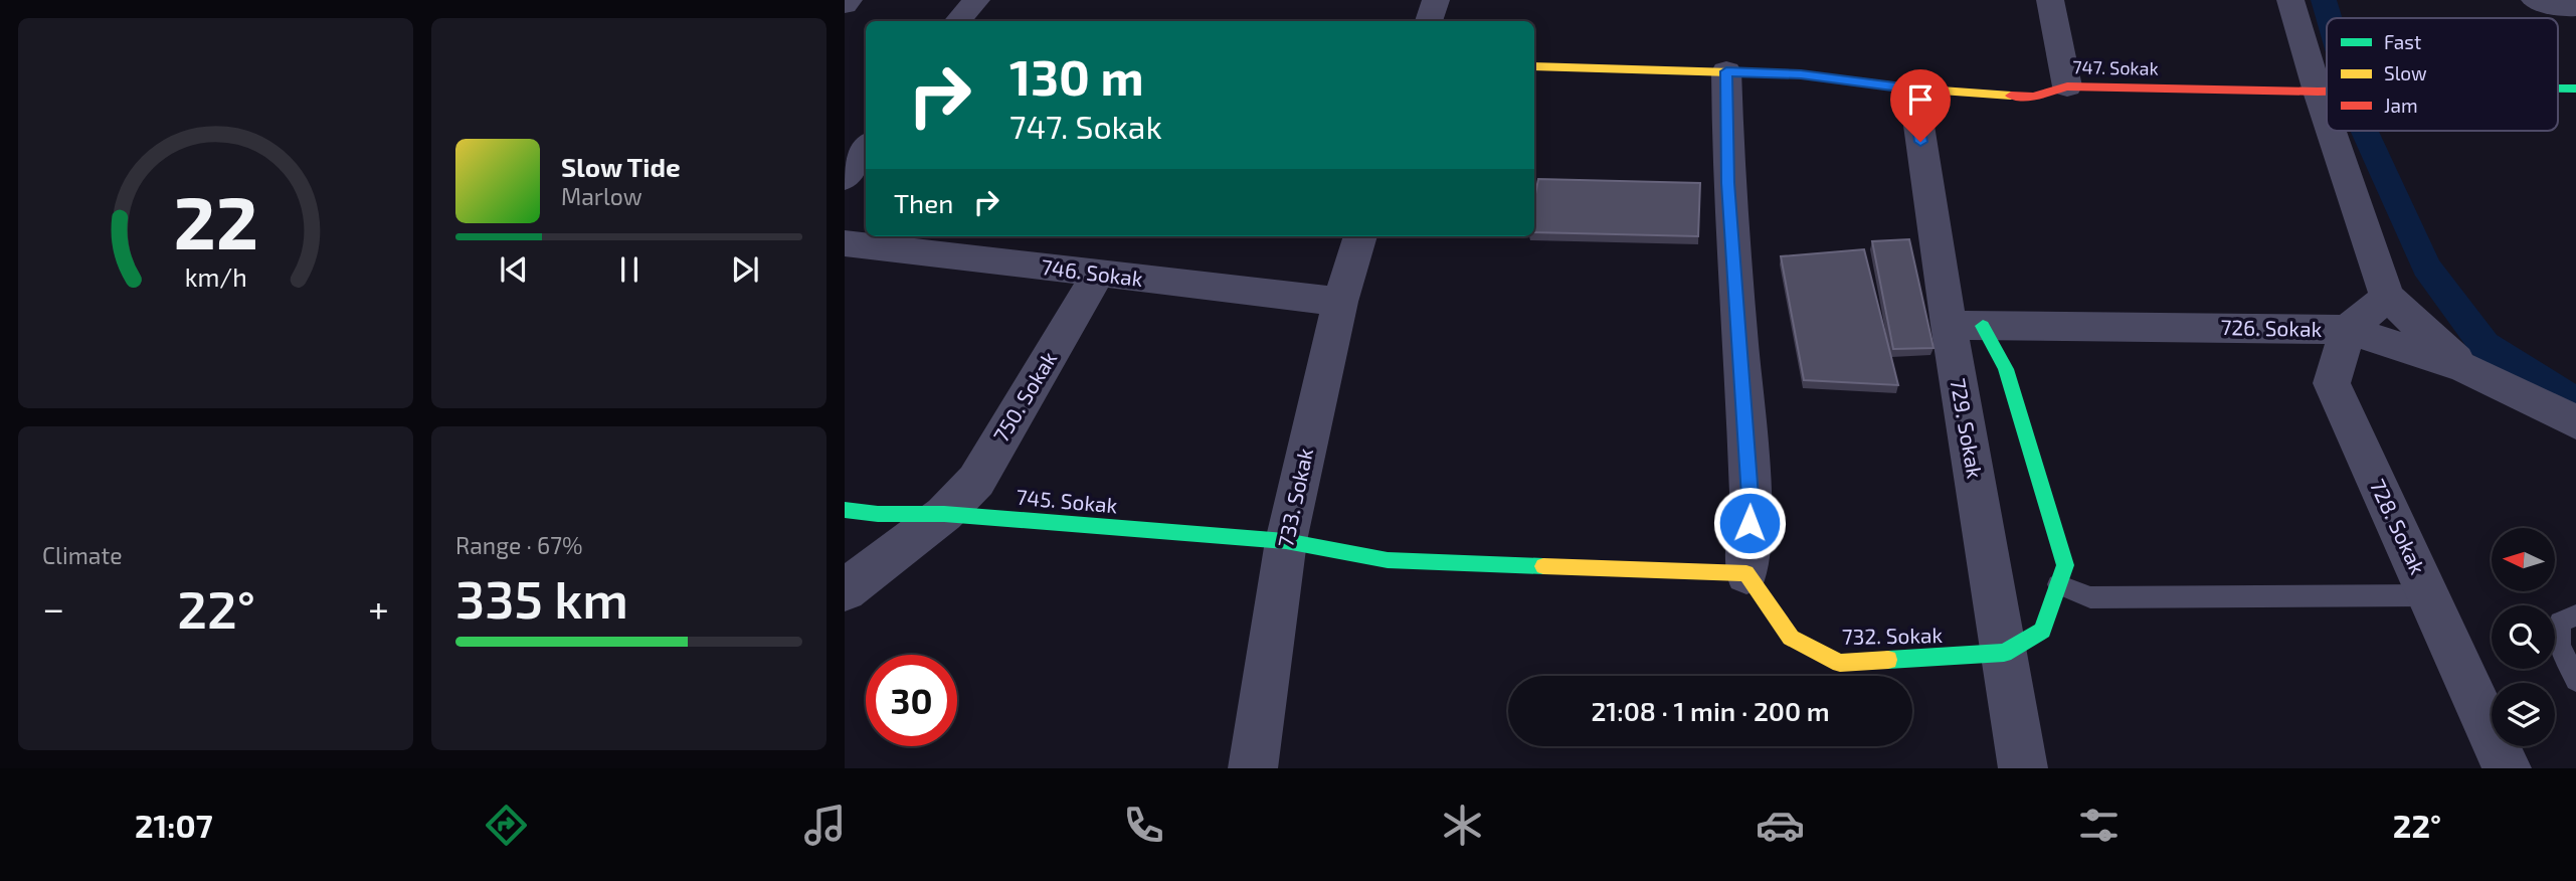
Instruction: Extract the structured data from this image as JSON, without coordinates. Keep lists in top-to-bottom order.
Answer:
{
  "streets": {
    "street": [
      "747. Sokak",
      "746. Sokak",
      "726. Sokak",
      "750. Sokak",
      "729. Sokak",
      "733. Sokak",
      "745. Sokak",
      "728. Sokak",
      "732. Sokak"
    ]
  },
  "crossings": [
    ["747. Sokak", "729. Sokak"],
    ["746. Sokak", "750. Sokak"],
    ["746. Sokak", "733. Sokak"],
    ["726. Sokak", "729. Sokak"],
    ["726. Sokak", "728. Sokak"],
    ["726. Sokak", "732. Sokak"],
    ["750. Sokak", "745. Sokak"],
    ["729. Sokak", "732. Sokak"],
    ["733. Sokak", "745. Sokak"]
  ],
  "legend": ["Fast", "Slow", "Jam"],
  "north": "left",
  "page": {
    "turn": ["130 m", "747. Sokak"],
    "song": ["Slow Tide", "Marlow"],
    "then": "Then",
    "tile": [
      "Climate",
      ["Range · 67%", "335 km"]
    ],
    "heat": ["−", "22°", "+"],
    "limit": "30",
    "trip": "21:08 · 1 min · 200 m",
    "tabs": ["21:07", "22°"],
    "gauge": ["22", "km/h"]
  }
}
